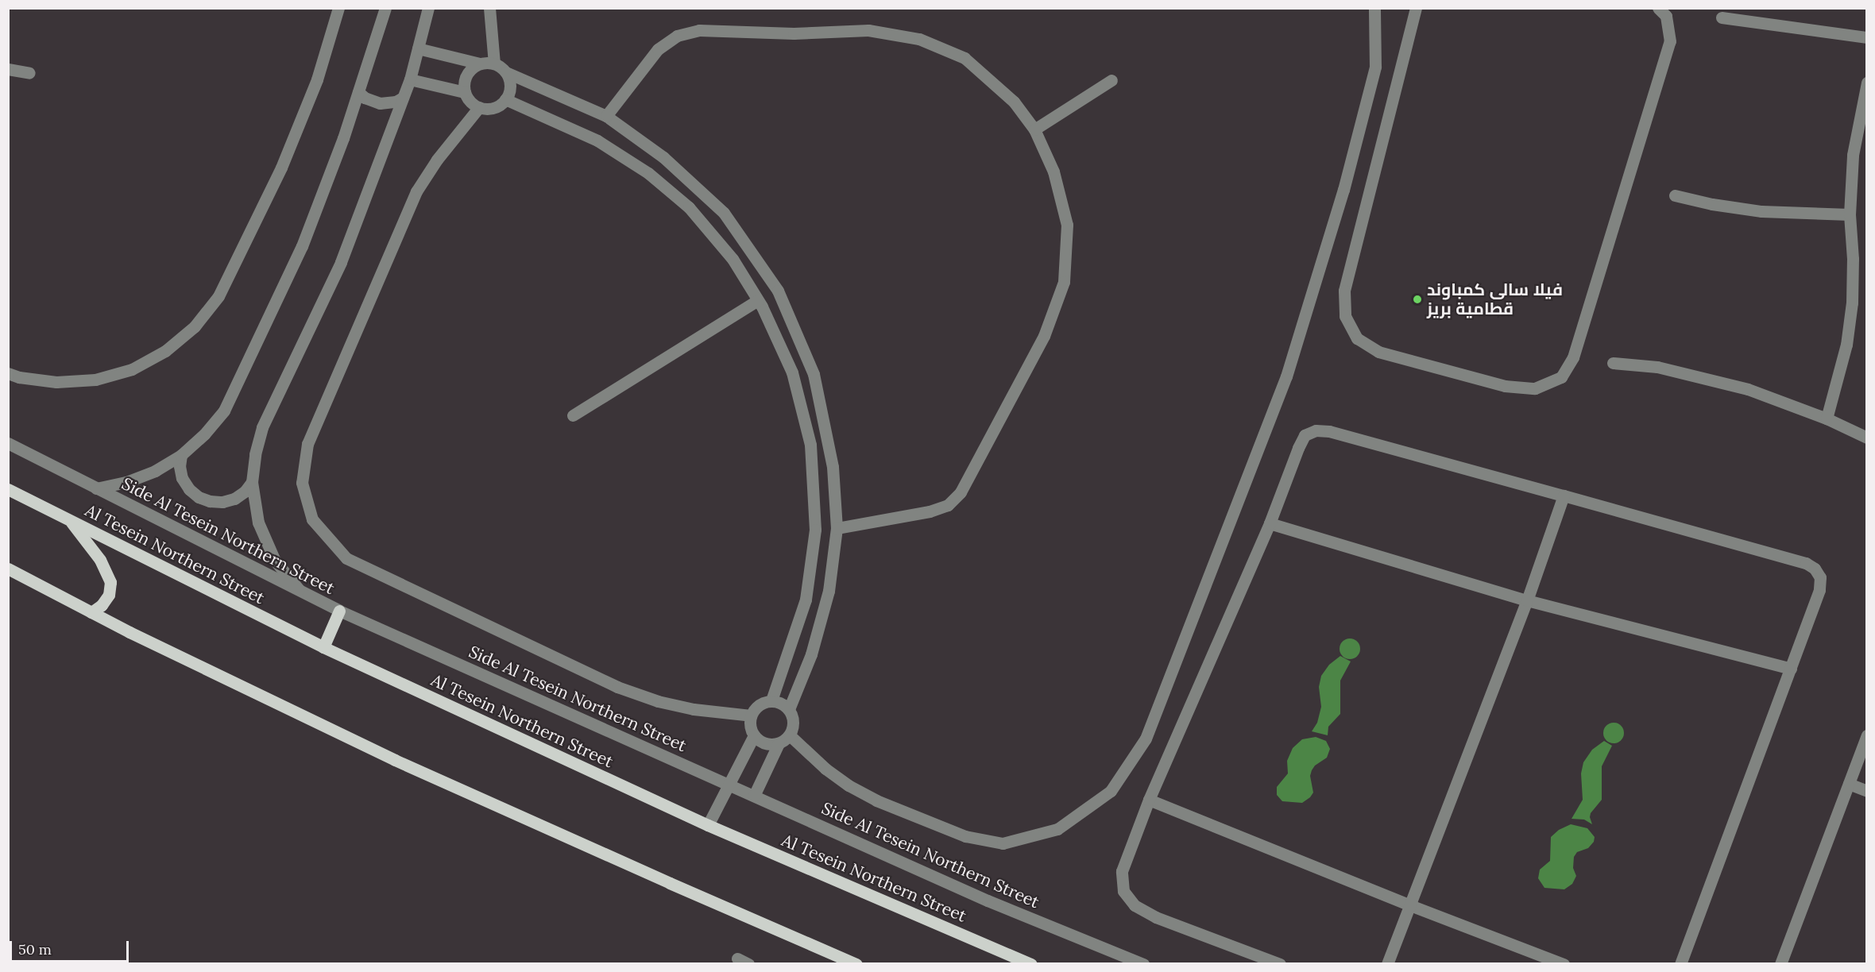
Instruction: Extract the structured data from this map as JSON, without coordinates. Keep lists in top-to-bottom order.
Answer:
{
  "streets": {
    "main road": ["Al Tesein Northern Street"],
    "street": ["Side Al Tesein Northern Street"]
  },
  "places": ["فيلا سالى كمباوند قطامية بريز"],
  "scale_bar": "50 m"
}
